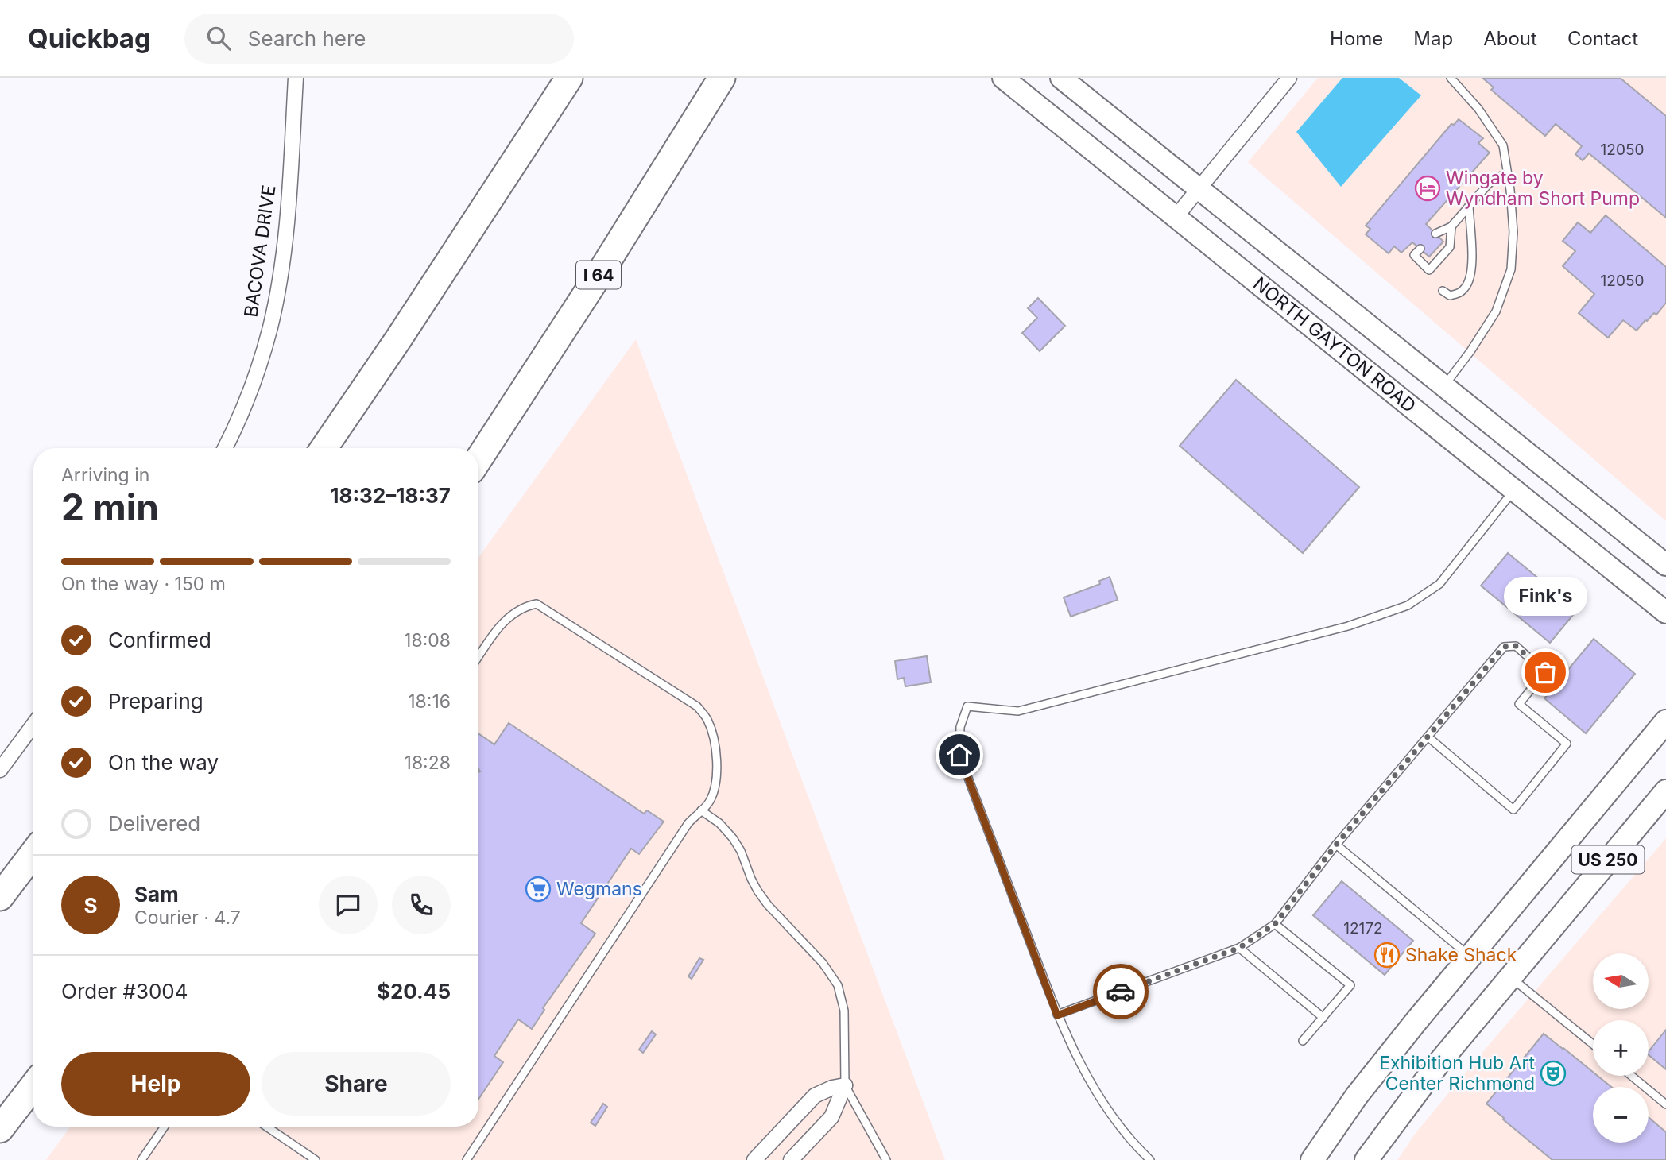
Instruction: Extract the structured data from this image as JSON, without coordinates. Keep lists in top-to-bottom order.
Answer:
{
  "streets": {
    "highway": ["I 64"],
    "main road": ["NORTH GAYTON ROAD", "US 250"],
    "street": ["BACOVA DRIVE"]
  },
  "places": {
    "hotel": ["Wingate by Wyndham Short Pump"],
    "other": ["Fink's"],
    "supermarket": ["Wegmans"],
    "restaurant": ["Shake Shack"],
    "theatre": ["Exhibition Hub Art Center Richmond"]
  },
  "house_numbers": ["12050", "12050", "12172"],
  "north": "left",
  "page": {
    "header": "Quickbag",
    "search": "Search here",
    "nav": [
      "Home",
      "Map",
      "About",
      "Contact"
    ],
    "heading": ["2 min", "Arriving in", "18:32–18:37"],
    "panel": [
      "Sam",
      "Courier · 4.7",
      "Order #3004",
      "$20.45"
    ],
    "bar": "On the way · 150 m",
    "bubble": "Fink's",
    "list": [
      ["Confirmed", "18:08"],
      ["Preparing", "18:16"],
      ["On the way", "18:28"],
      "Delivered"
    ],
    "round": "S",
    "map_buttons": ["+", "−"],
    "buttons": ["Help", "Share"]
  }
}
